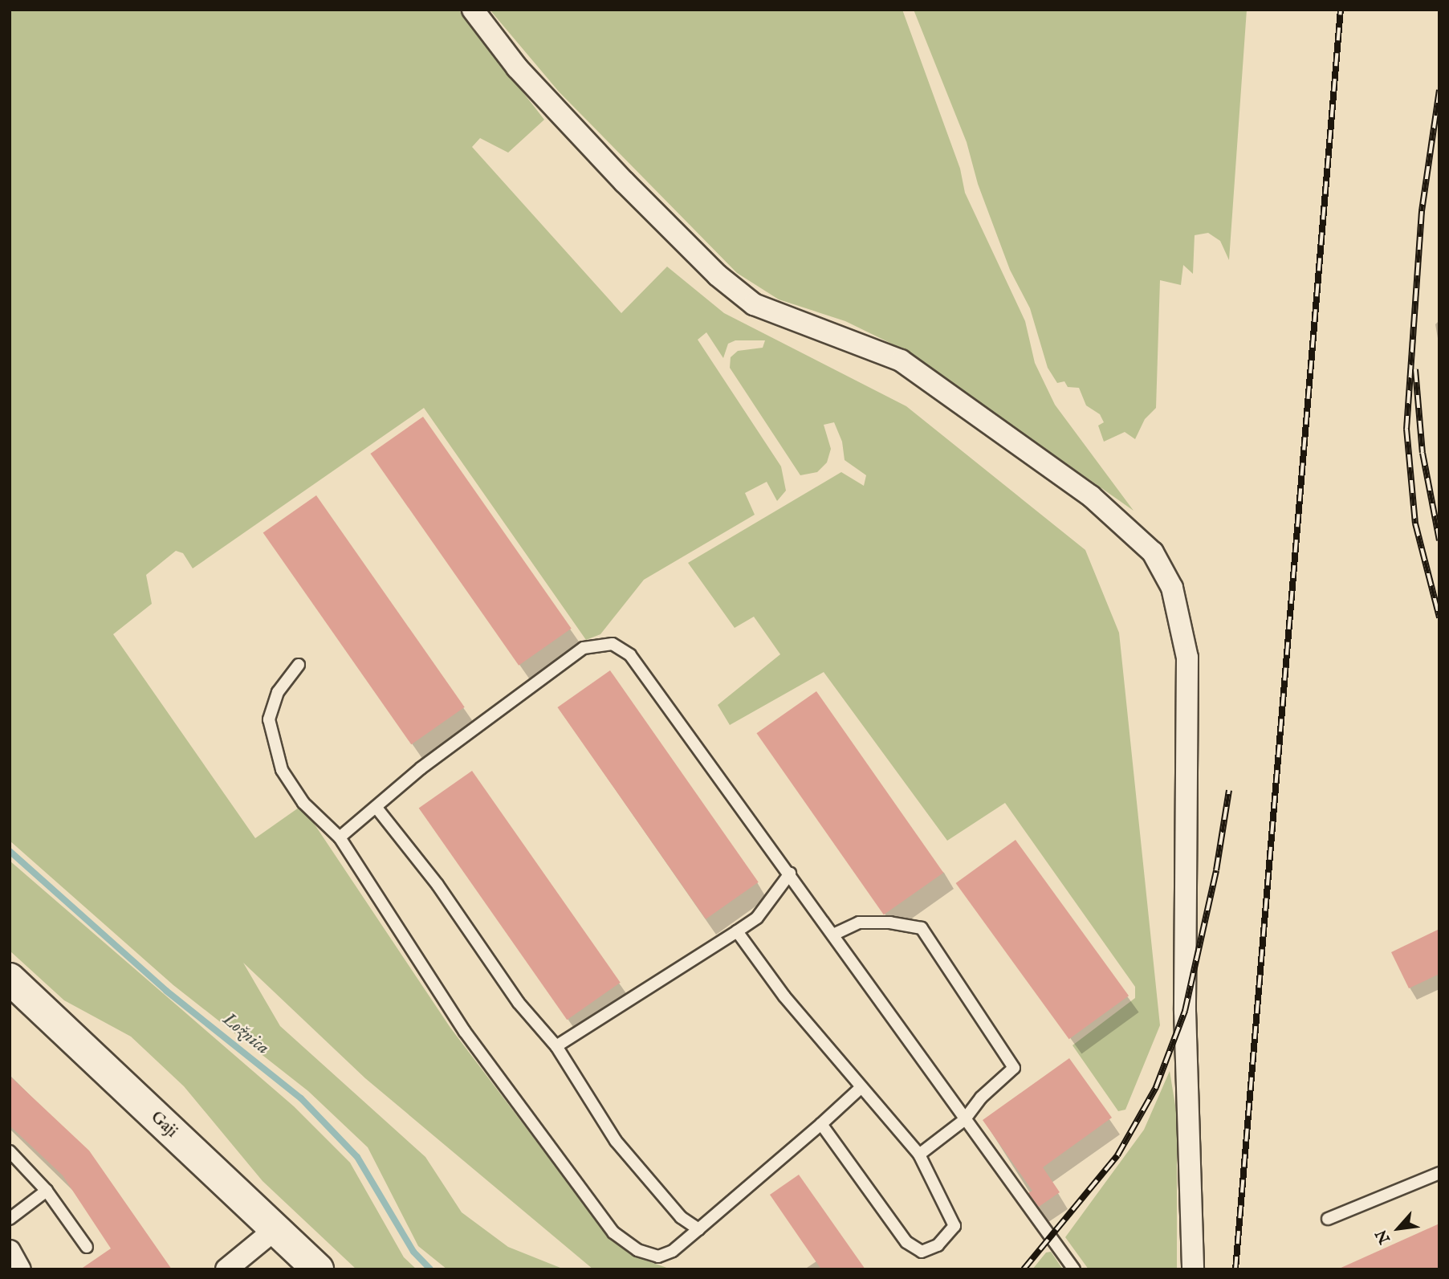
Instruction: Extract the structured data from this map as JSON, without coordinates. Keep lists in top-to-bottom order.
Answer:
{
  "streets": {
    "street": ["Gaji"]
  },
  "water": ["Ložnica"],
  "north": "bottom left"
}
